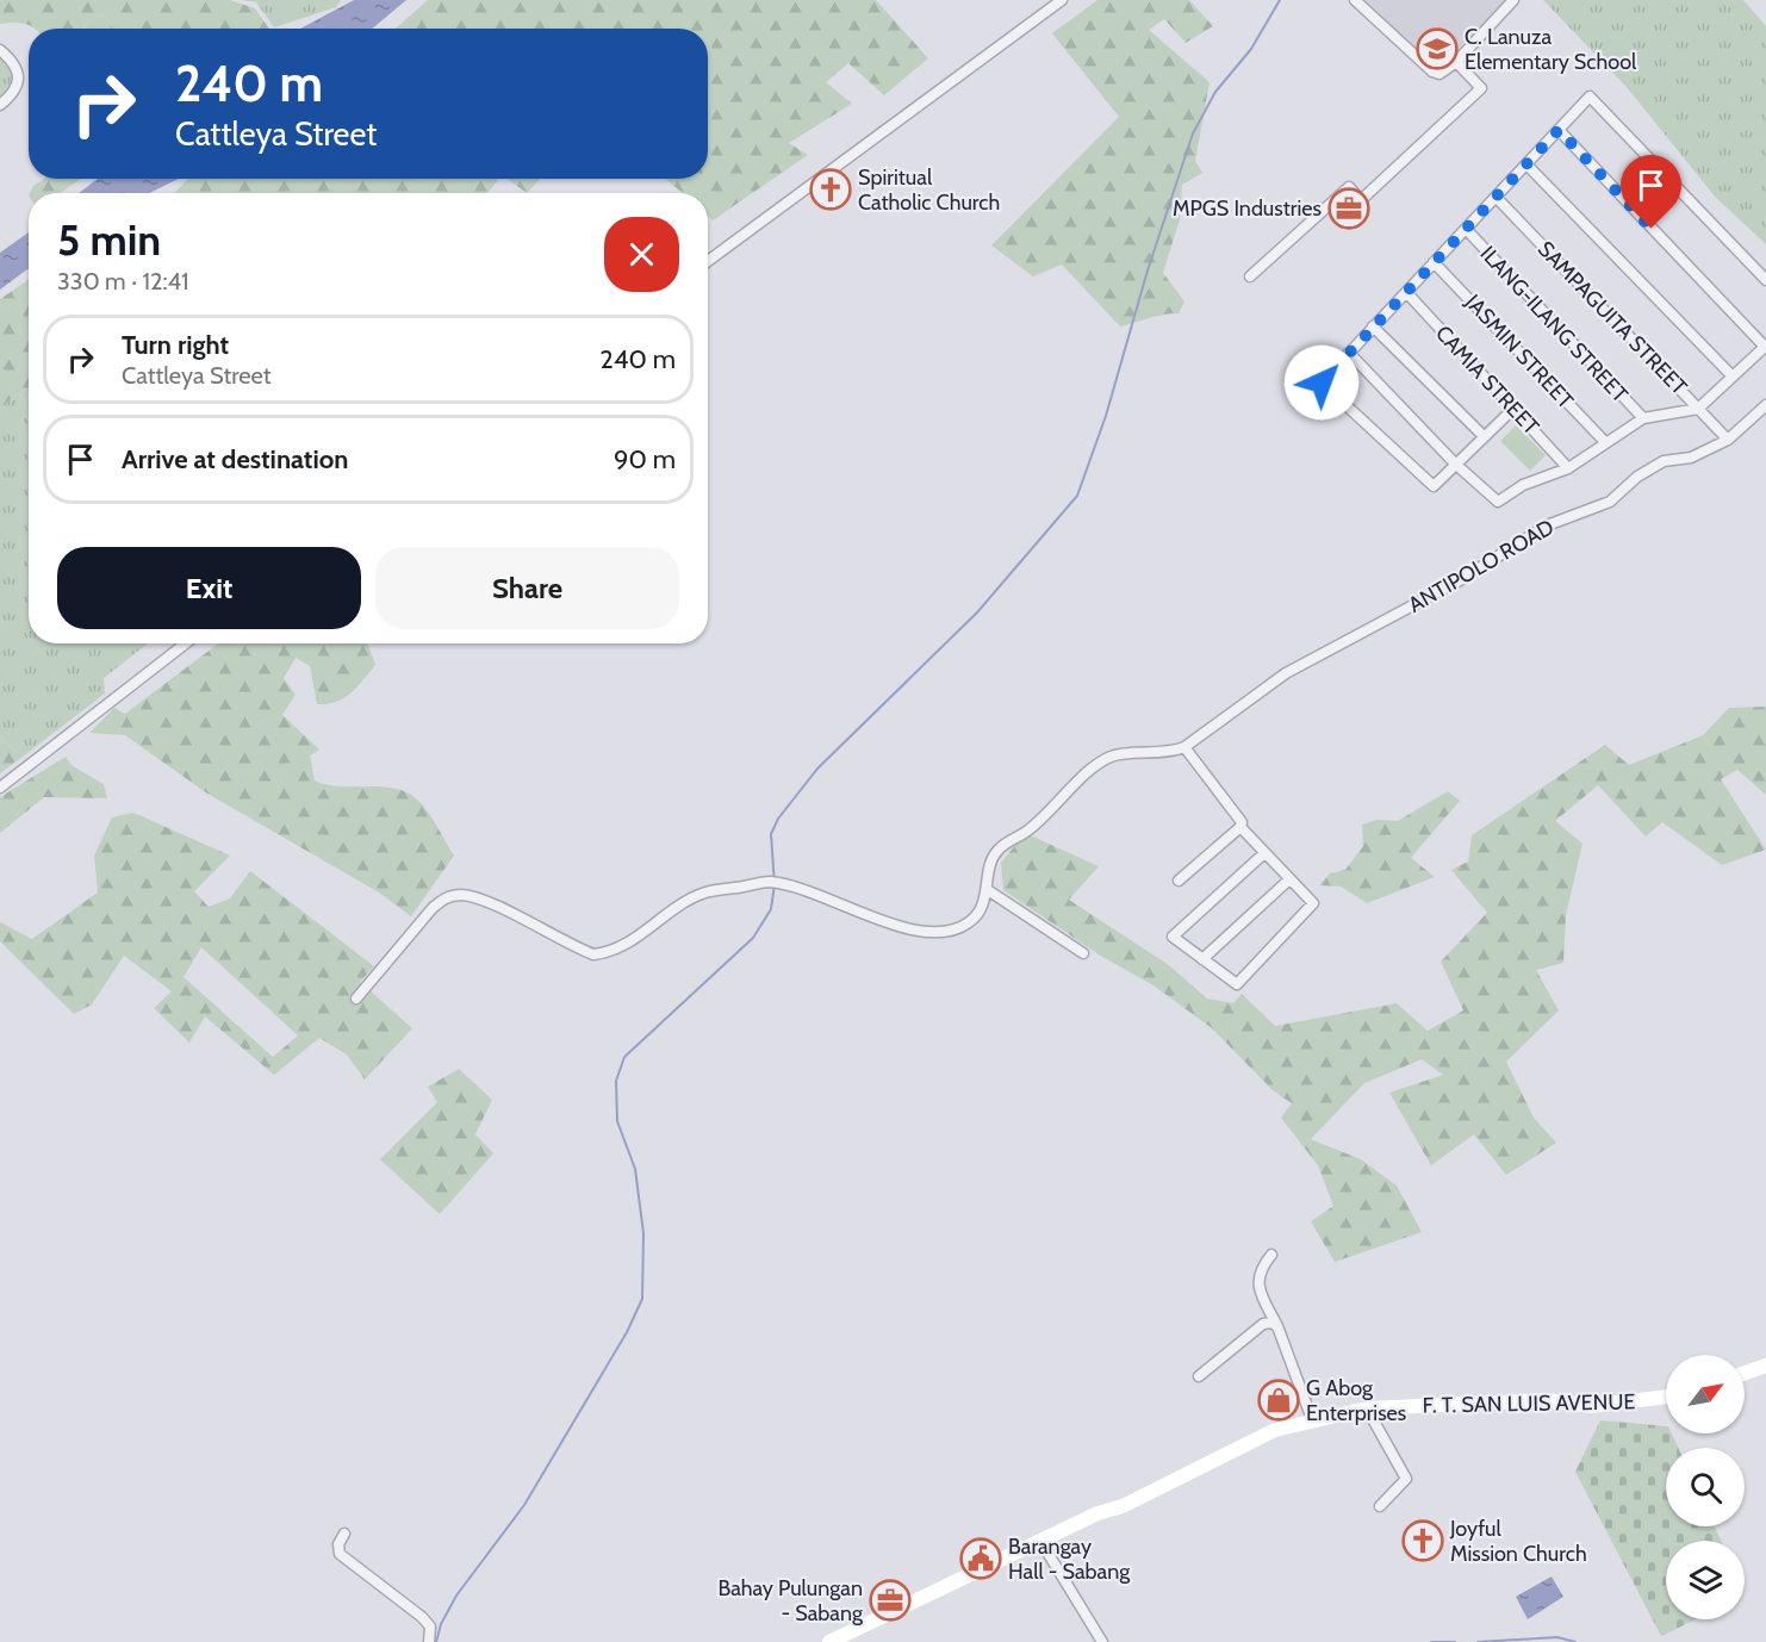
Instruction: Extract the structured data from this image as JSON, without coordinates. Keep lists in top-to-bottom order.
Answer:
{
  "streets": {
    "main road": ["F. T. SAN LUIS AVENUE"],
    "street": [
      "SAMPAGUITA STREET",
      "ILANG-ILANG STREET",
      "JASMIN STREET",
      "CAMIA STREET",
      "ANTIPOLO ROAD"
    ]
  },
  "crossings": [
    ["SAMPAGUITA STREET", "ANTIPOLO ROAD"]
  ],
  "places": {
    "school or university": ["C. Lanuza Elementary School"],
    "church": ["Spiritual Catholic Church", "Joyful Mission Church"],
    "office": ["MPGS Industries", "Bahay Pulungan - Sabang"],
    "shop": ["G Abog Enterprises"],
    "public building": ["Barangay Hall - Sabang"]
  },
  "north": "top right",
  "page": {
    "turn": ["240 m", "Cattleya Street"],
    "heading": ["5 min", "330 m · 12:41"],
    "list": [
      {
        "name": "Turn right",
        "note": "Cattleya Street",
        "value": "240 m"
      },
      {
        "name": "Arrive at destination",
        "value": "90 m"
      }
    ],
    "buttons": ["Exit", "Share"]
  }
}
